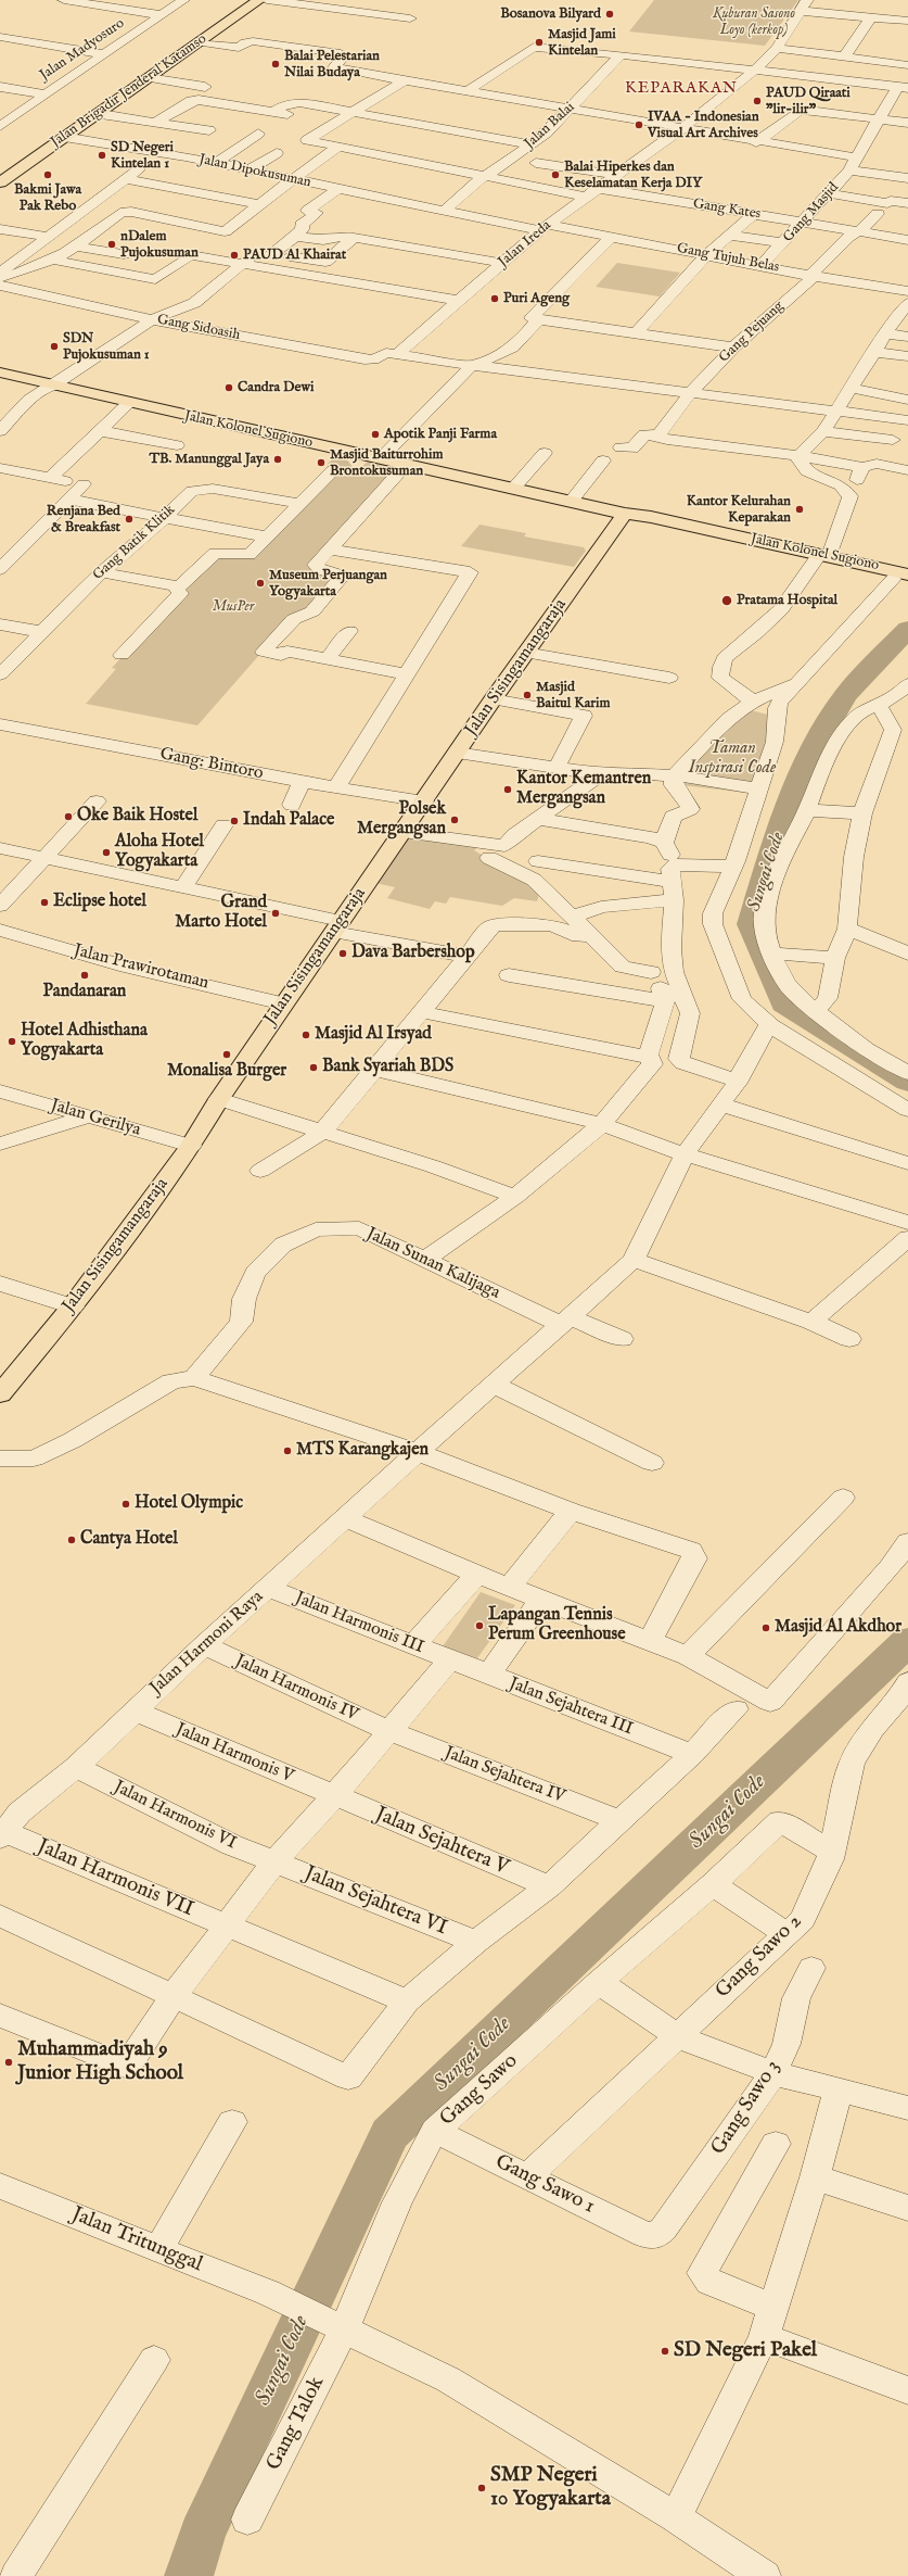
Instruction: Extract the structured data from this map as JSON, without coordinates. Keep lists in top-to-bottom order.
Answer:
{
  "streets": {
    "main road": ["Jalan Brigadir Jenderal Katamso", "Jalan Kolonel Sugiono", "Jalan Sisingamangaraja"],
    "street": [
      "Jalan Madyosuro",
      "Jalan Balai",
      "Jalan Dipokusuman",
      "Gang Kates",
      "Gang Masjid",
      "Jalan Ireda",
      "Gang Tujuh Belas",
      "Gang Sidoasih",
      "Gang Pejuang",
      "Gang Batik Klitik",
      "Gang: Bintoro",
      "Jalan Prawirotaman",
      "Jalan Gerilya",
      "Jalan Sunan Kalijaga",
      "Jalan Harmonis III",
      "Jalan Harmoni Raya",
      "Jalan Harmonis IV",
      "Jalan Sejahtera III",
      "Jalan Harmonis V",
      "Jalan Sejahtera IV",
      "Jalan Harmonis VI",
      "Jalan Sejahtera V",
      "Jalan Harmonis VII",
      "Jalan Sejahtera VI",
      "Gang Sawo 2",
      "Gang Sawo",
      "Gang Sawo 3",
      "Gang Sawo 1",
      "Jalan Tritunggal",
      "Gang Talok"
    ]
  },
  "crossings": [
    ["Jalan Brigadir Jenderal Katamso", "Jalan Dipokusuman"],
    ["Jalan Balai", "Jalan Dipokusuman"],
    ["Gang Kates", "Gang Masjid"],
    ["Gang Kates", "Jalan Ireda"],
    ["Gang Kates", "Gang Pejuang"],
    ["Gang Masjid", "Gang Tujuh Belas"],
    ["Jalan Ireda", "Gang Tujuh Belas"],
    ["Jalan Ireda", "Gang Sidoasih"],
    ["Gang Tujuh Belas", "Gang Pejuang"],
    ["Jalan Kolonel Sugiono", "Jalan Sisingamangaraja"],
    ["Jalan Sisingamangaraja", "Gang: Bintoro"],
    ["Jalan Sisingamangaraja", "Jalan Prawirotaman"],
    ["Jalan Sisingamangaraja", "Jalan Gerilya"],
    ["Jalan Sunan Kalijaga", "Jalan Harmoni Raya"],
    ["Jalan Harmonis III", "Jalan Harmoni Raya"],
    ["Jalan Harmonis III", "Jalan Sejahtera III"],
    ["Jalan Harmoni Raya", "Jalan Harmonis IV"],
    ["Jalan Harmoni Raya", "Jalan Harmonis V"],
    ["Jalan Harmoni Raya", "Jalan Harmonis VI"],
    ["Jalan Harmoni Raya", "Jalan Harmonis VII"],
    ["Jalan Harmonis IV", "Jalan Sejahtera IV"],
    ["Jalan Harmonis V", "Jalan Sejahtera V"],
    ["Jalan Harmonis VI", "Jalan Sejahtera VI"],
    ["Gang Sawo 2", "Gang Sawo"],
    ["Gang Sawo 2", "Gang Sawo 1"],
    ["Gang Sawo", "Gang Sawo 1"],
    ["Gang Sawo", "Jalan Tritunggal"],
    ["Gang Sawo", "Gang Talok"],
    ["Gang Sawo 3", "Gang Sawo 1"],
    ["Jalan Tritunggal", "Gang Talok"]
  ],
  "districts": ["KEPARAKAN"],
  "water": ["Sungai Code"],
  "parks": ["Kuburan Sasono Loyo (kerkop)", "MusPer", "Taman Inspirasi Code"],
  "places": [
    "Bosanova Bilyard",
    "Masjid Jami Kintelan",
    "Balai Pelestarian Nilai Budaya",
    "PAUD Qiraati \"lir-ilir\"",
    "IVAA - Indonesian Visual Art Archives",
    "SD Negeri Kintelan 1",
    "Bakmi Jawa Pak Rebo",
    "Balai Hiperkes dan Keselamatan Kerja DIY",
    "nDalem Pujokusuman",
    "PAUD Al Khairat",
    "Puri Ageng",
    "SDN Pujokusuman 1",
    "Candra Dewi",
    "Apotik Panji Farma",
    "TB. Manunggal Jaya",
    "Masjid Baiturrohim Brontokusuman",
    "Kantor Kelurahan Keparakan",
    "Renjana Bed & Breakfast",
    "Museum Perjuangan Yogyakarta",
    "Pratama Hospital",
    "Masjid Baitul Karim",
    "Kantor Kemantren Mergangsan",
    "Oke Baik Hostel",
    "Polsek Mergangsan",
    "Indah Palace",
    "Aloha Hotel Yogyakarta",
    "Eclipse hotel",
    "Grand Marto Hotel",
    "Dava Barbershop",
    "Pandanaran",
    "Masjid Al Irsyad",
    "Hotel Adhisthana Yogyakarta",
    "Monalisa Burger",
    "Bank Syariah BDS",
    "MTS Karangkajen",
    "Hotel Olympic",
    "Cantya Hotel",
    "Lapangan Tennis Perum Greenhouse",
    "Masjid Al Akdhor",
    "Muhammadiyah 9 Junior High School",
    "SD Negeri Pakel",
    "SMP Negeri 10 Yogyakarta"
  ]
}
